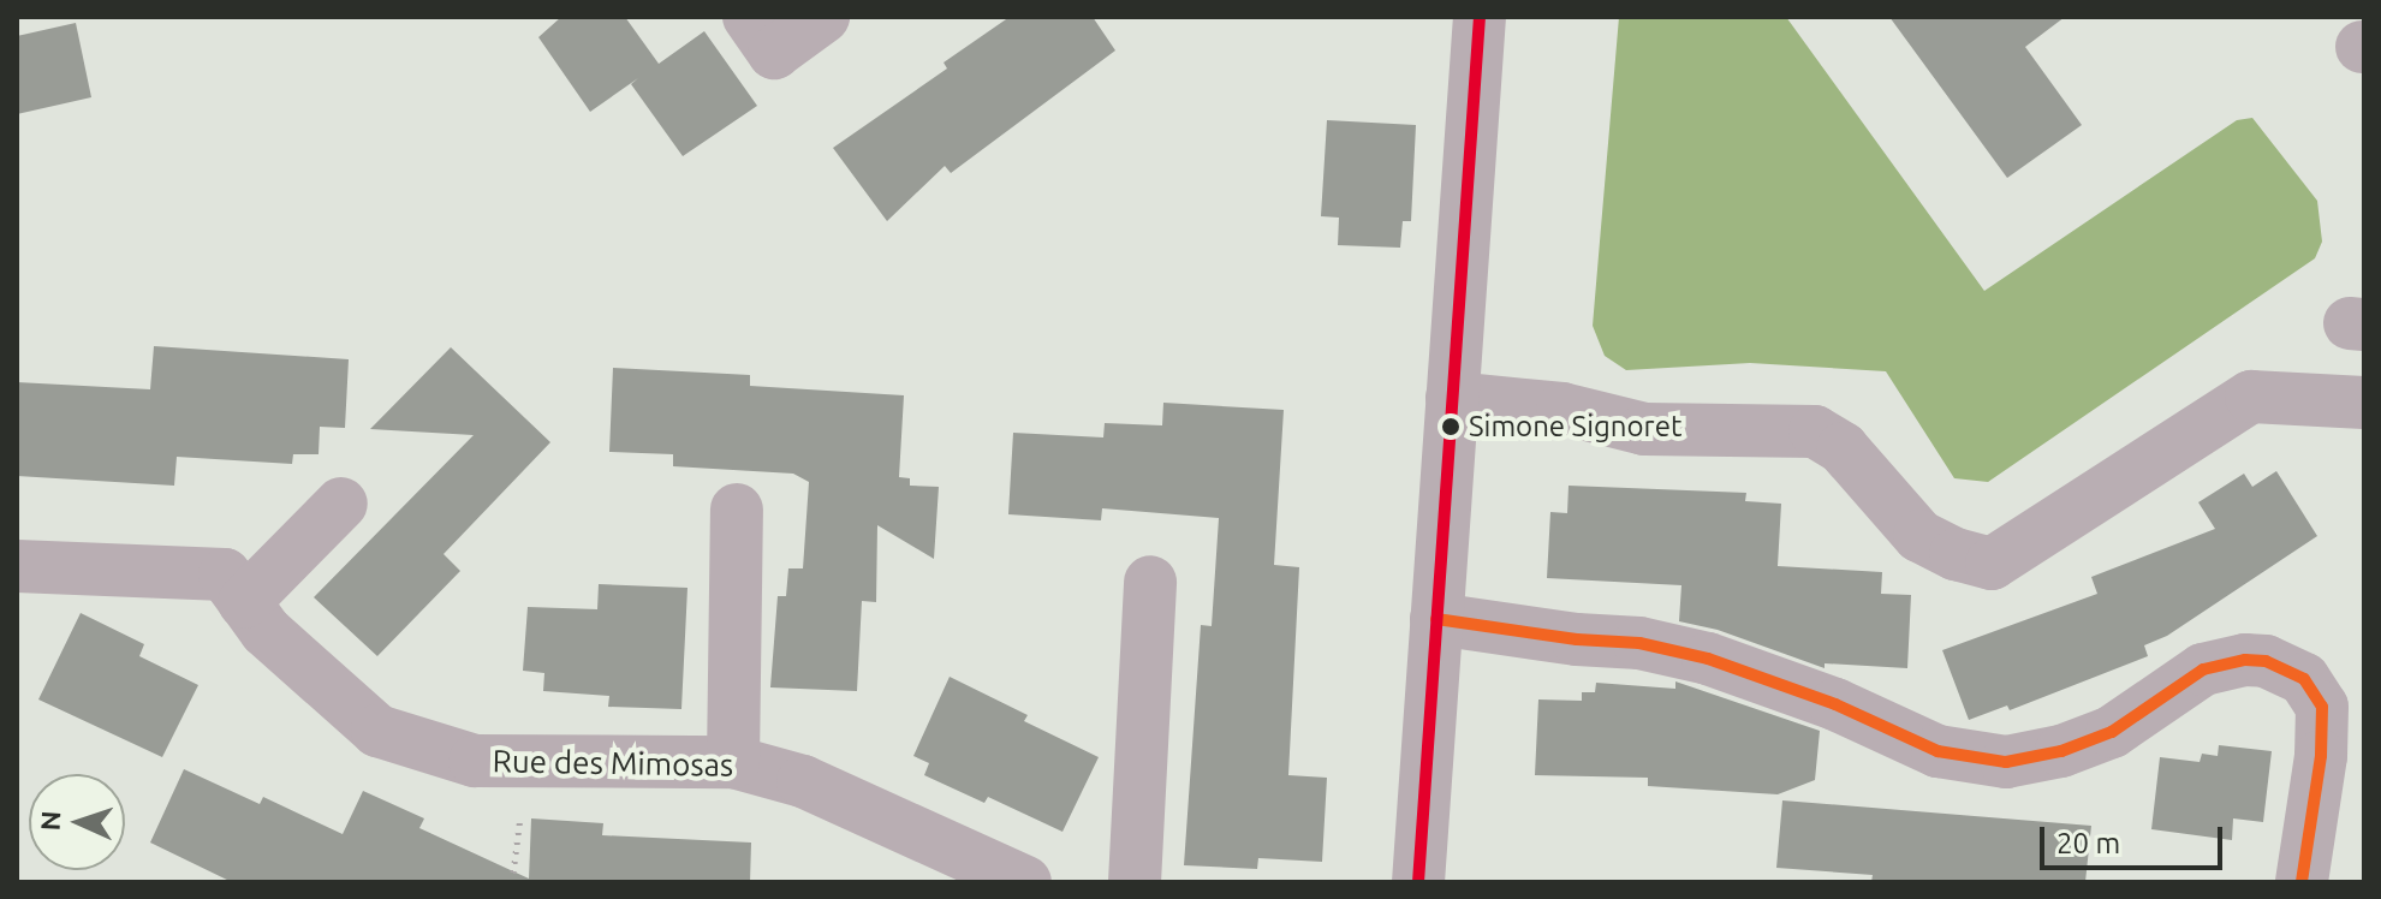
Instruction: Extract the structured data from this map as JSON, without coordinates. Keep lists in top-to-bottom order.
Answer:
{
  "streets": {
    "street": ["Rue des Mimosas"]
  },
  "places": ["Simone Signoret"],
  "scale_bar": "20 m",
  "north": "left"
}
